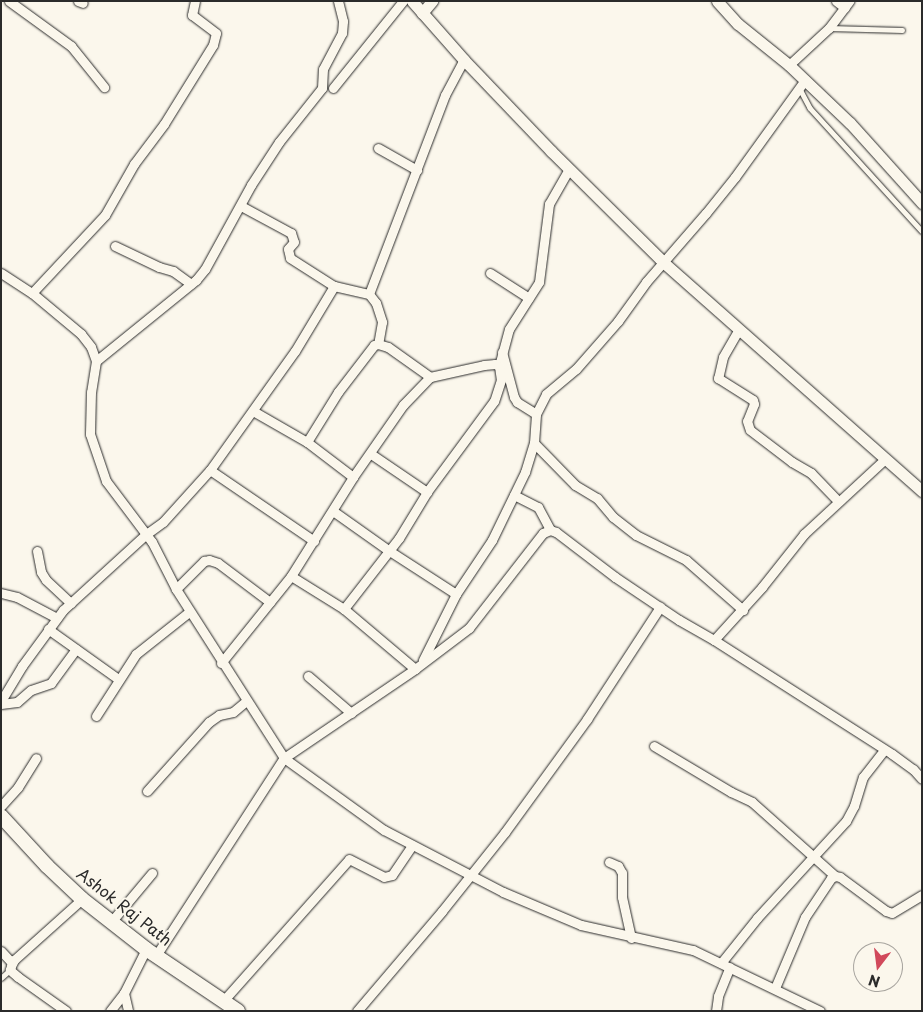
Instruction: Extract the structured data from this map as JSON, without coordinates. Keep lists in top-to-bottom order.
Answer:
{
  "streets": {
    "main road": ["Ashok Raj Path"]
  },
  "north": "bottom"
}
